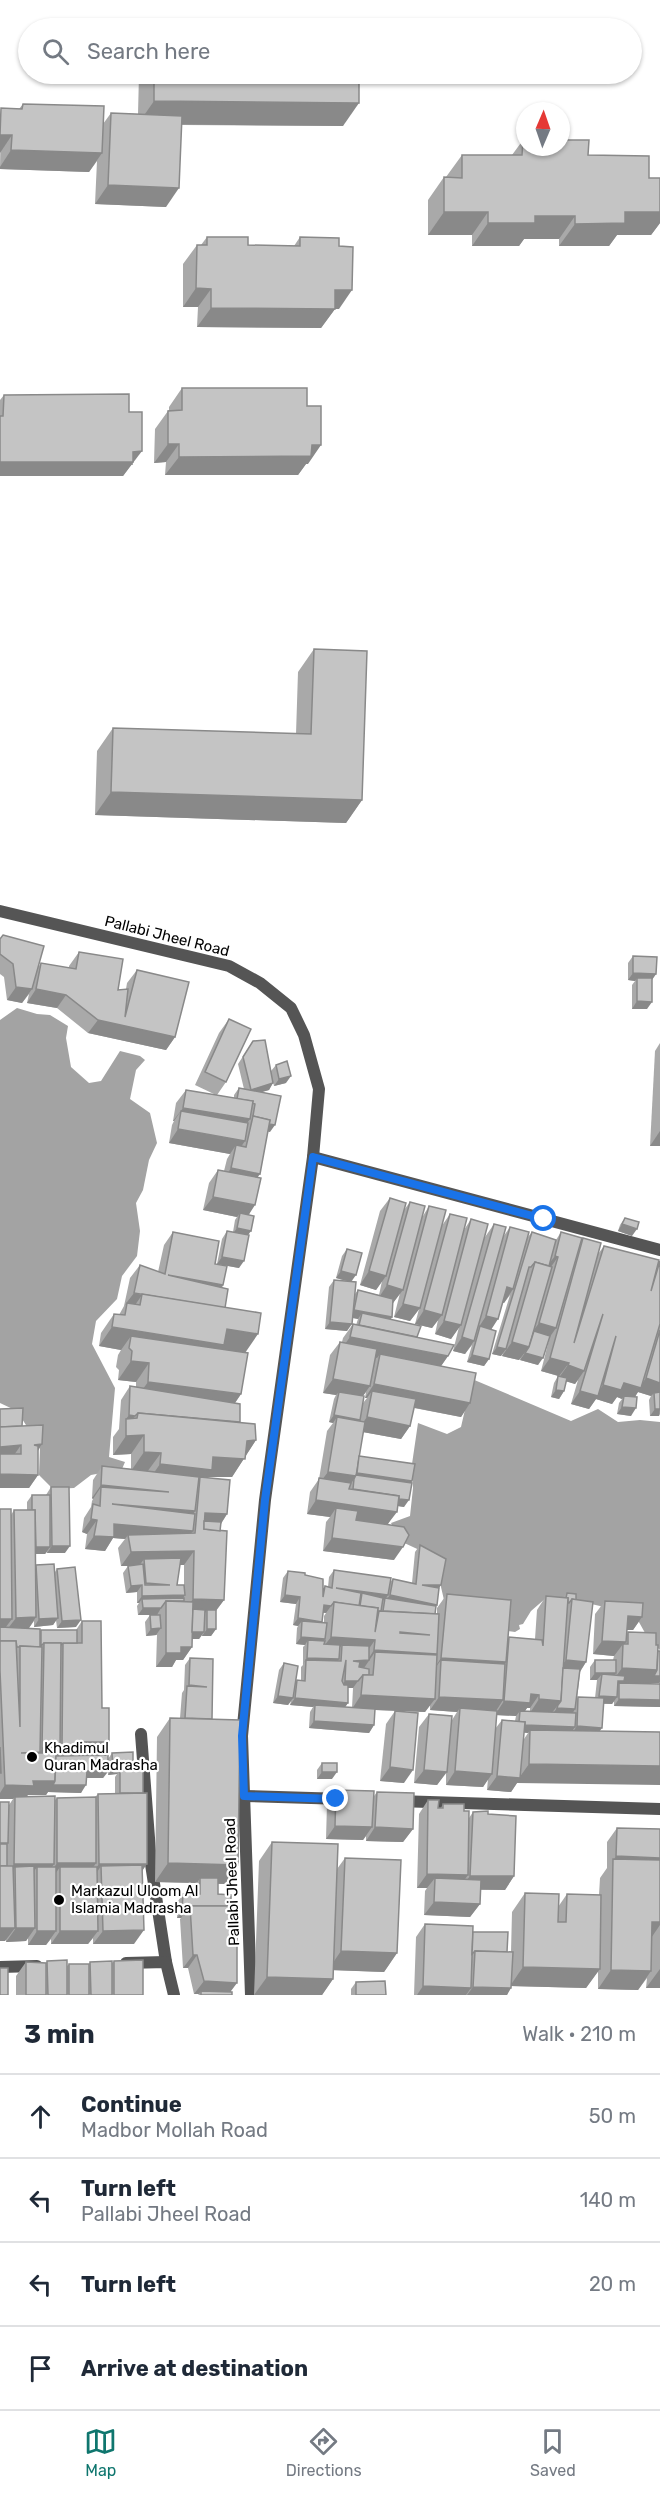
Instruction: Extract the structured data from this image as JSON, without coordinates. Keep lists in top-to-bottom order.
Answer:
{
  "streets": {
    "street": ["Pallabi Jheel Road"]
  },
  "places": ["Khadimul Quran Madrasha", "Markazul Uloom Al Islamia Madrasha"],
  "north": "top",
  "page": {
    "search": "Search here",
    "heading": ["3 min", "Walk · 210 m"],
    "list": [
      ["Continue", "Madbor Mollah Road", "50 m"],
      ["Turn left", "Pallabi Jheel Road", "140 m"],
      ["Turn left", "20 m"],
      "Arrive at destination"
    ],
    "nav": ["Map", "Directions", "Saved"]
  }
}
